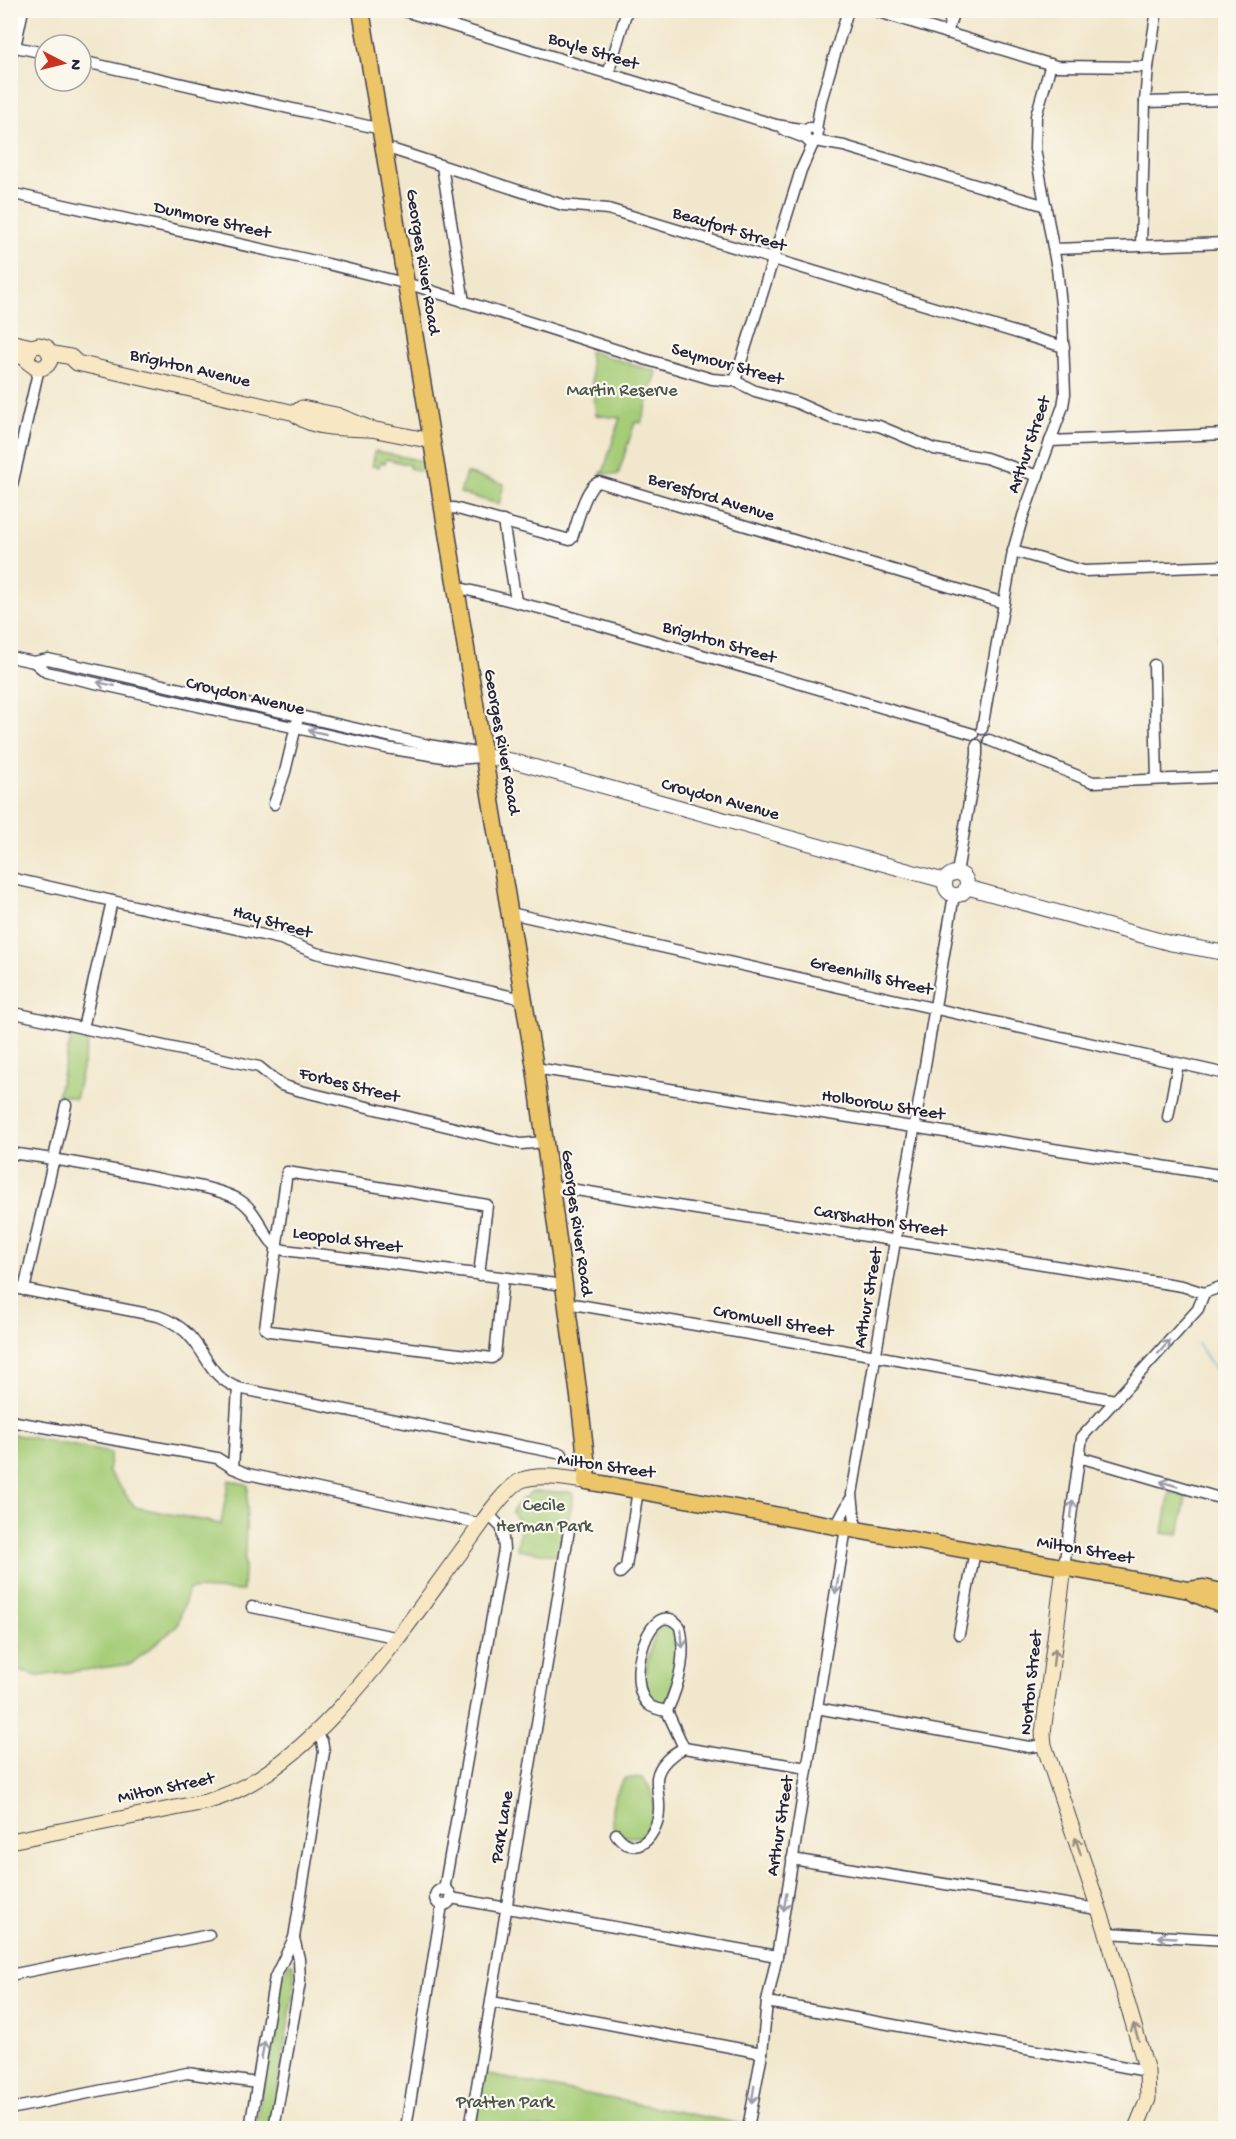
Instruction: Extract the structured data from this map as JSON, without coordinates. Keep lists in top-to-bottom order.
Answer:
{
  "streets": {
    "main road": [
      "Georges River Road",
      "Brighton Avenue",
      "Milton Street",
      "Norton Street"
    ],
    "street": [
      "Boyle Street",
      "Dunmore Street",
      "Beaufort Street",
      "Seymour Street",
      "Arthur Street",
      "Beresford Avenue",
      "Brighton Street",
      "Croydon Avenue",
      "Hay Street",
      "Greenhills Street",
      "Forbes Street",
      "Holborow Street",
      "Carshalton Street",
      "Leopold Street",
      "Cromwell Street",
      "Park Lane"
    ]
  },
  "crossings": [
    ["Boyle Street", "Arthur Street"],
    ["Dunmore Street", "Georges River Road"],
    ["Dunmore Street", "Seymour Street"],
    ["Beaufort Street", "Georges River Road"],
    ["Beaufort Street", "Arthur Street"],
    ["Georges River Road", "Seymour Street"],
    ["Georges River Road", "Brighton Avenue"],
    ["Georges River Road", "Beresford Avenue"],
    ["Georges River Road", "Brighton Street"],
    ["Georges River Road", "Croydon Avenue"],
    ["Georges River Road", "Hay Street"],
    ["Georges River Road", "Greenhills Street"],
    ["Georges River Road", "Forbes Street"],
    ["Georges River Road", "Holborow Street"],
    ["Georges River Road", "Carshalton Street"],
    ["Georges River Road", "Leopold Street"],
    ["Georges River Road", "Cromwell Street"],
    ["Georges River Road", "Milton Street"],
    ["Seymour Street", "Arthur Street"],
    ["Arthur Street", "Beresford Avenue"],
    ["Arthur Street", "Brighton Street"],
    ["Arthur Street", "Croydon Avenue"],
    ["Arthur Street", "Greenhills Street"],
    ["Arthur Street", "Holborow Street"],
    ["Arthur Street", "Carshalton Street"],
    ["Arthur Street", "Cromwell Street"],
    ["Arthur Street", "Milton Street"],
    ["Carshalton Street", "Norton Street"],
    ["Cromwell Street", "Norton Street"],
    ["Milton Street", "Norton Street"]
  ],
  "one_way": ["Norton Street"],
  "parks": ["Martin Reserve", "Cecile Herman Park", "Pratten Park"],
  "north": "right"
}
